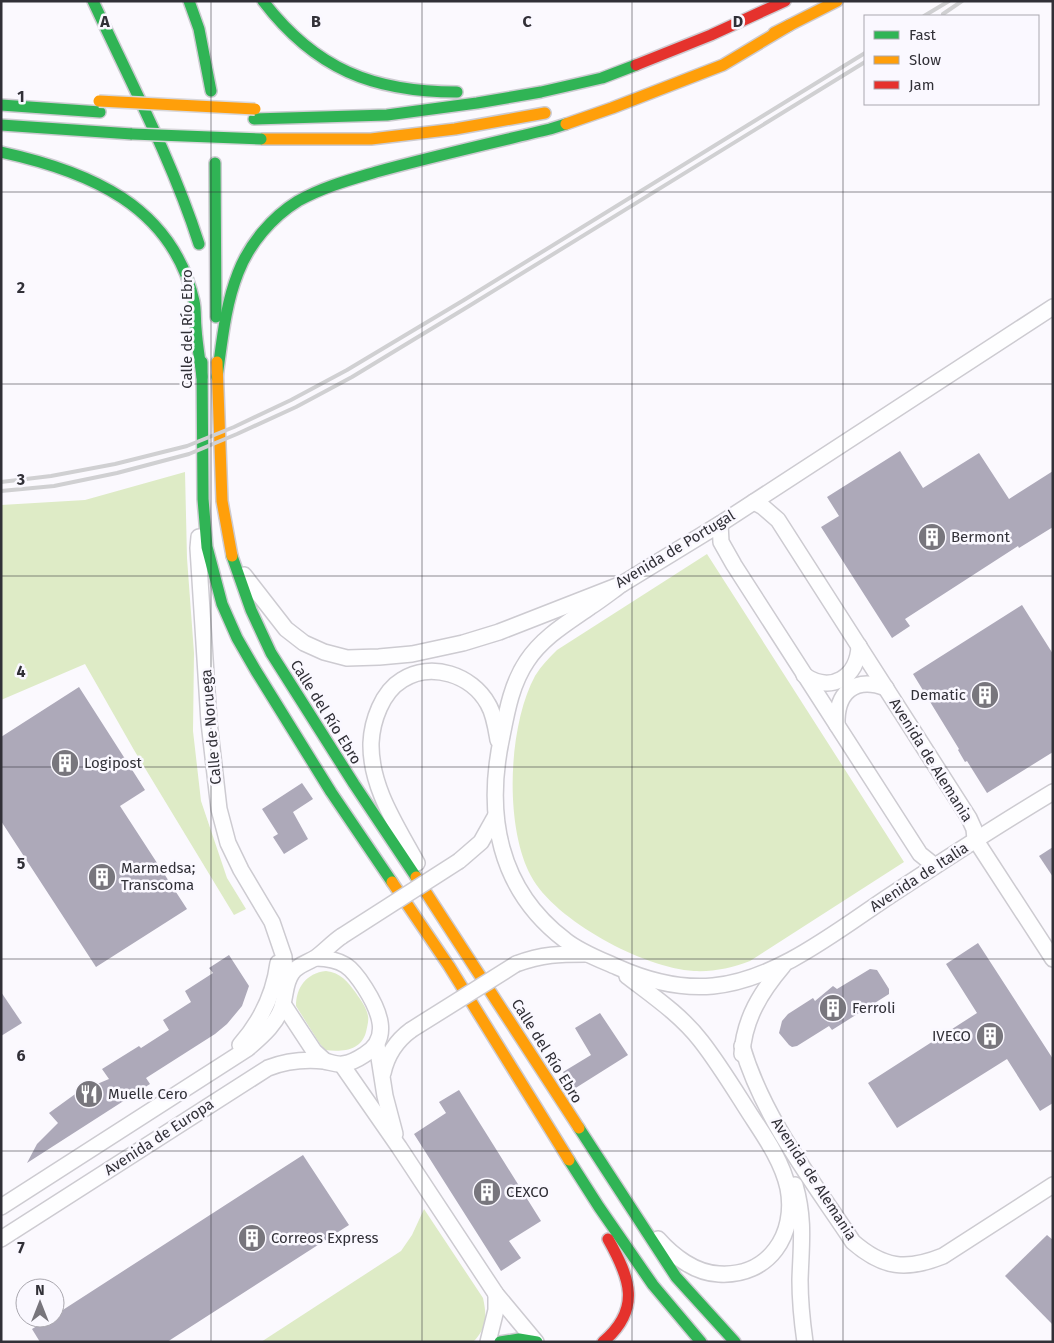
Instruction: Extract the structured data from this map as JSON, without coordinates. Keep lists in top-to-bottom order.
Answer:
{
  "streets": {
    "main road": ["Calle del Río Ebro"],
    "street": [
      "Avenida de Portugal",
      "Calle de Noruega",
      "Avenida de Alemania",
      "Avenida de Italia",
      "Avenida de Europa"
    ]
  },
  "crossings": [
    ["Calle del Río Ebro", "Avenida de Portugal"],
    ["Calle del Río Ebro", "Calle de Noruega"],
    ["Avenida de Portugal", "Avenida de Alemania"],
    ["Calle de Noruega", "Avenida de Europa"],
    ["Avenida de Alemania", "Avenida de Italia"]
  ],
  "places": {
    "building": [
      "Bermont",
      "Dematic",
      "Logipost",
      "Marmedsa; Transcoma",
      "Ferroli",
      "IVECO",
      "CEXCO",
      "Correos Express"
    ],
    "restaurant": ["Muelle Cero"]
  },
  "legend": ["Fast", "Slow", "Jam"],
  "north": "top",
  "grid": {
    "columns": [
      "A",
      "B",
      "C",
      "D"
    ],
    "rows": [
      "1",
      "2",
      "3",
      "4",
      "5",
      "6",
      "7"
    ]
  }
}
